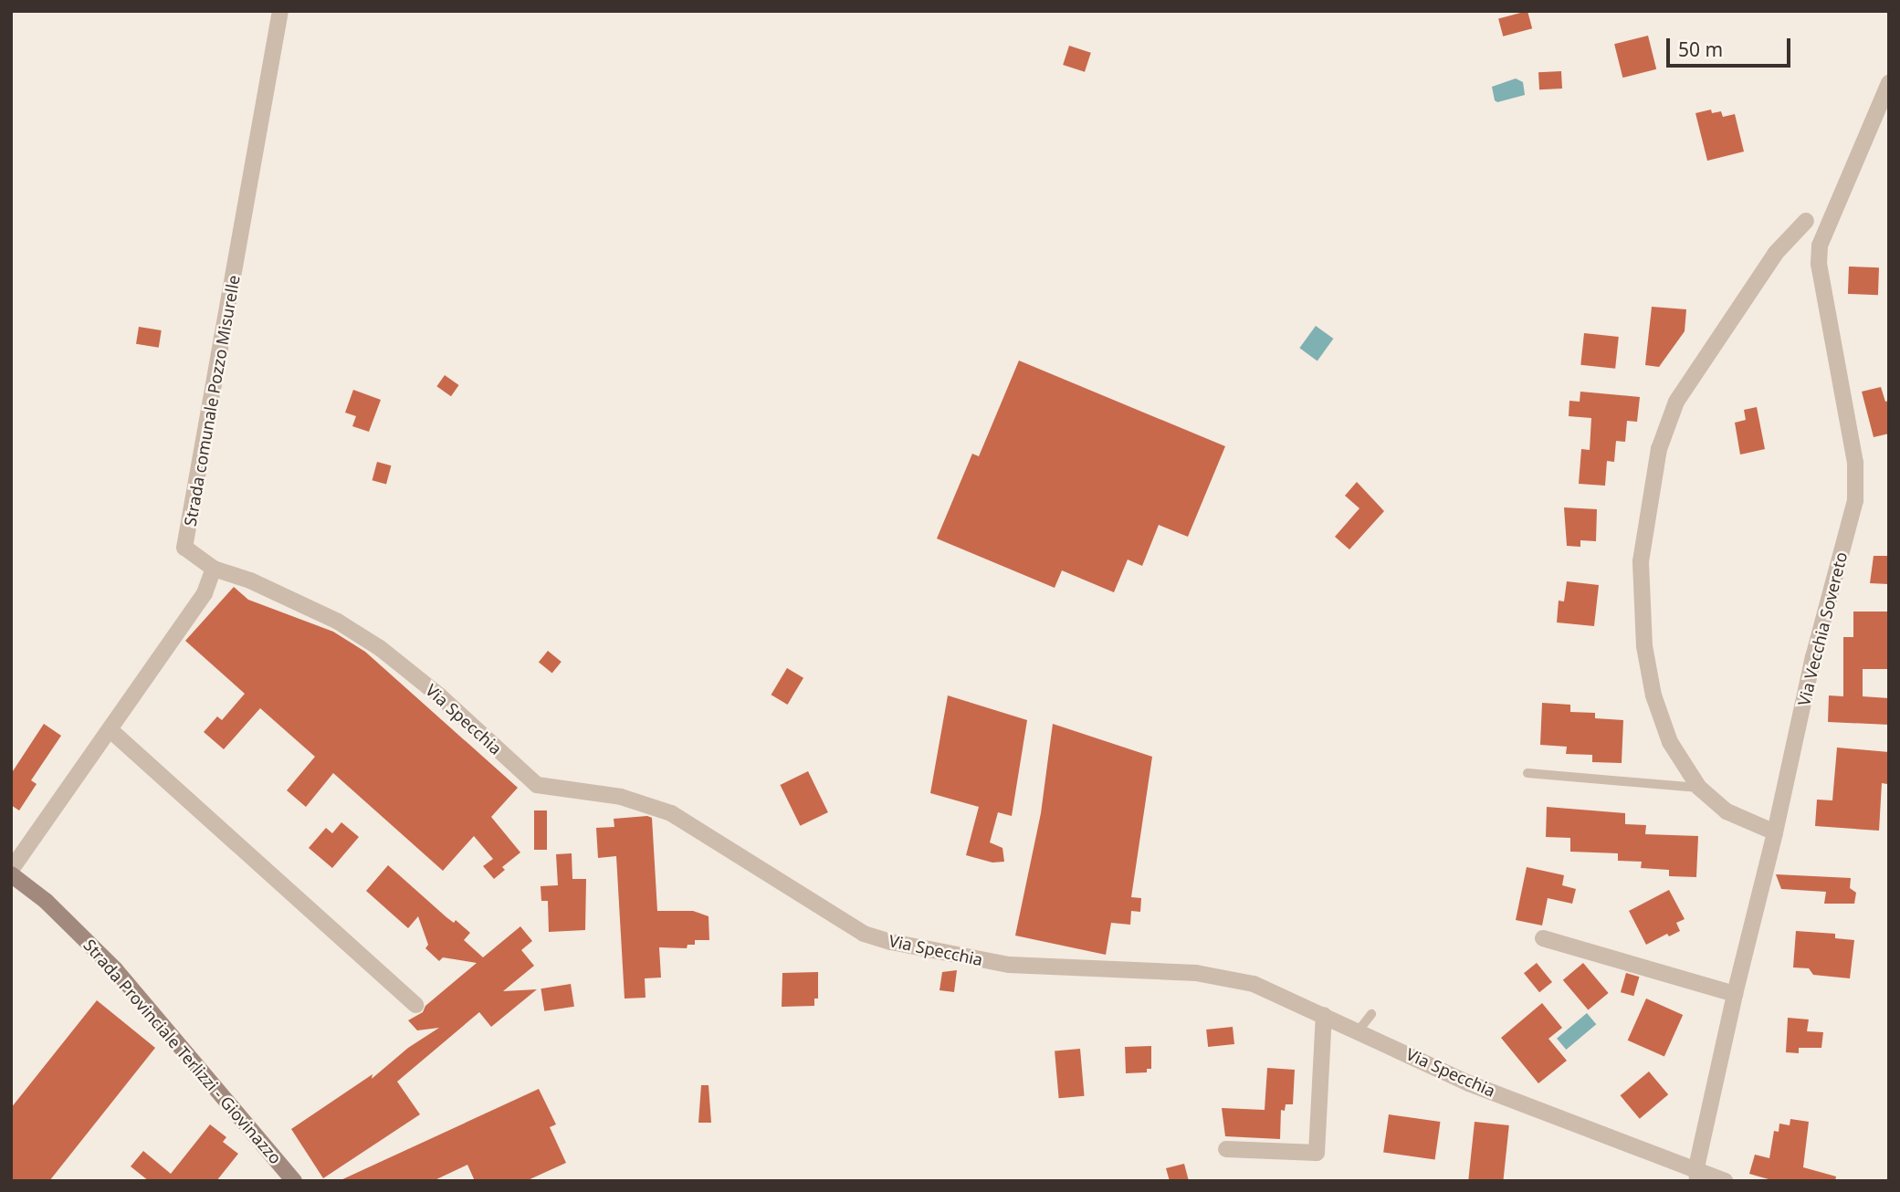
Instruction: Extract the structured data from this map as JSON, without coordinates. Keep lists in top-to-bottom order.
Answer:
{
  "streets": {
    "main road": ["Strada Provinciale Terlizzi - Giovinazzo"],
    "street": ["Strada comunale Pozzo Misurelle", "Via Vecchia Sovereto", "Via Specchia"]
  },
  "crossings": [
    ["Strada comunale Pozzo Misurelle", "Via Specchia"],
    ["Via Vecchia Sovereto", "Via Specchia"]
  ],
  "scale_bar": "50 m"
}
